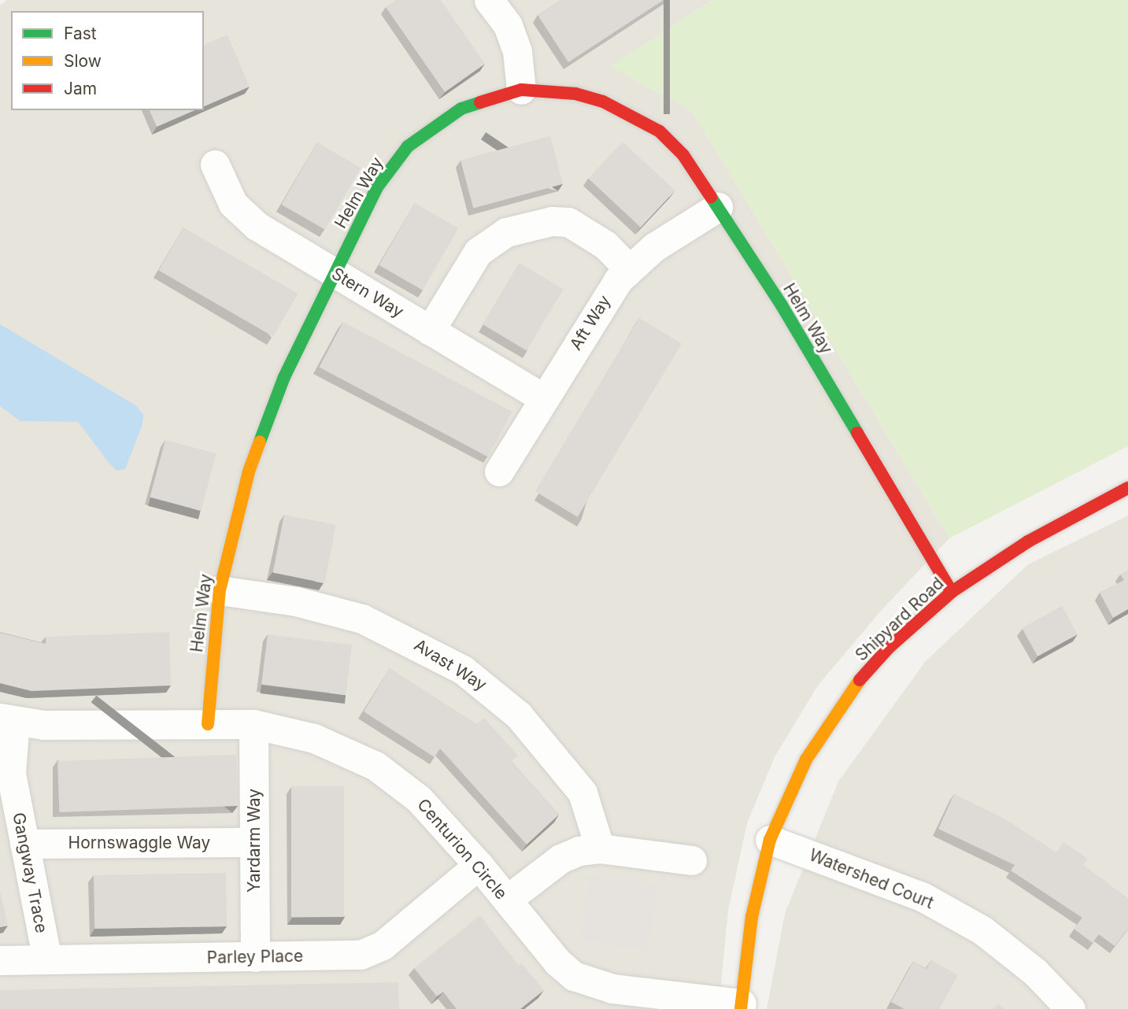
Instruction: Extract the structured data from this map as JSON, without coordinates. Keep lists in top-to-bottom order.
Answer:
{
  "streets": {
    "street": [
      "Helm Way",
      "Stern Way",
      "Aft Way",
      "Shipyard Road",
      "Avast Way",
      "Yardarm Way",
      "Hornswaggle Way",
      "Centurion Circle",
      "Gangway Trace",
      "Watershed Court",
      "Parley Place"
    ]
  },
  "crossings": [
    ["Helm Way", "Stern Way"],
    ["Helm Way", "Aft Way"],
    ["Helm Way", "Shipyard Road"],
    ["Helm Way", "Avast Way"],
    ["Helm Way", "Centurion Circle"],
    ["Stern Way", "Aft Way"],
    ["Shipyard Road", "Centurion Circle"],
    ["Shipyard Road", "Watershed Court"],
    ["Yardarm Way", "Hornswaggle Way"],
    ["Yardarm Way", "Centurion Circle"],
    ["Yardarm Way", "Parley Place"],
    ["Hornswaggle Way", "Gangway Trace"],
    ["Centurion Circle", "Gangway Trace"],
    ["Centurion Circle", "Parley Place"],
    ["Gangway Trace", "Parley Place"]
  ],
  "legend": ["Fast", "Slow", "Jam"]
}
